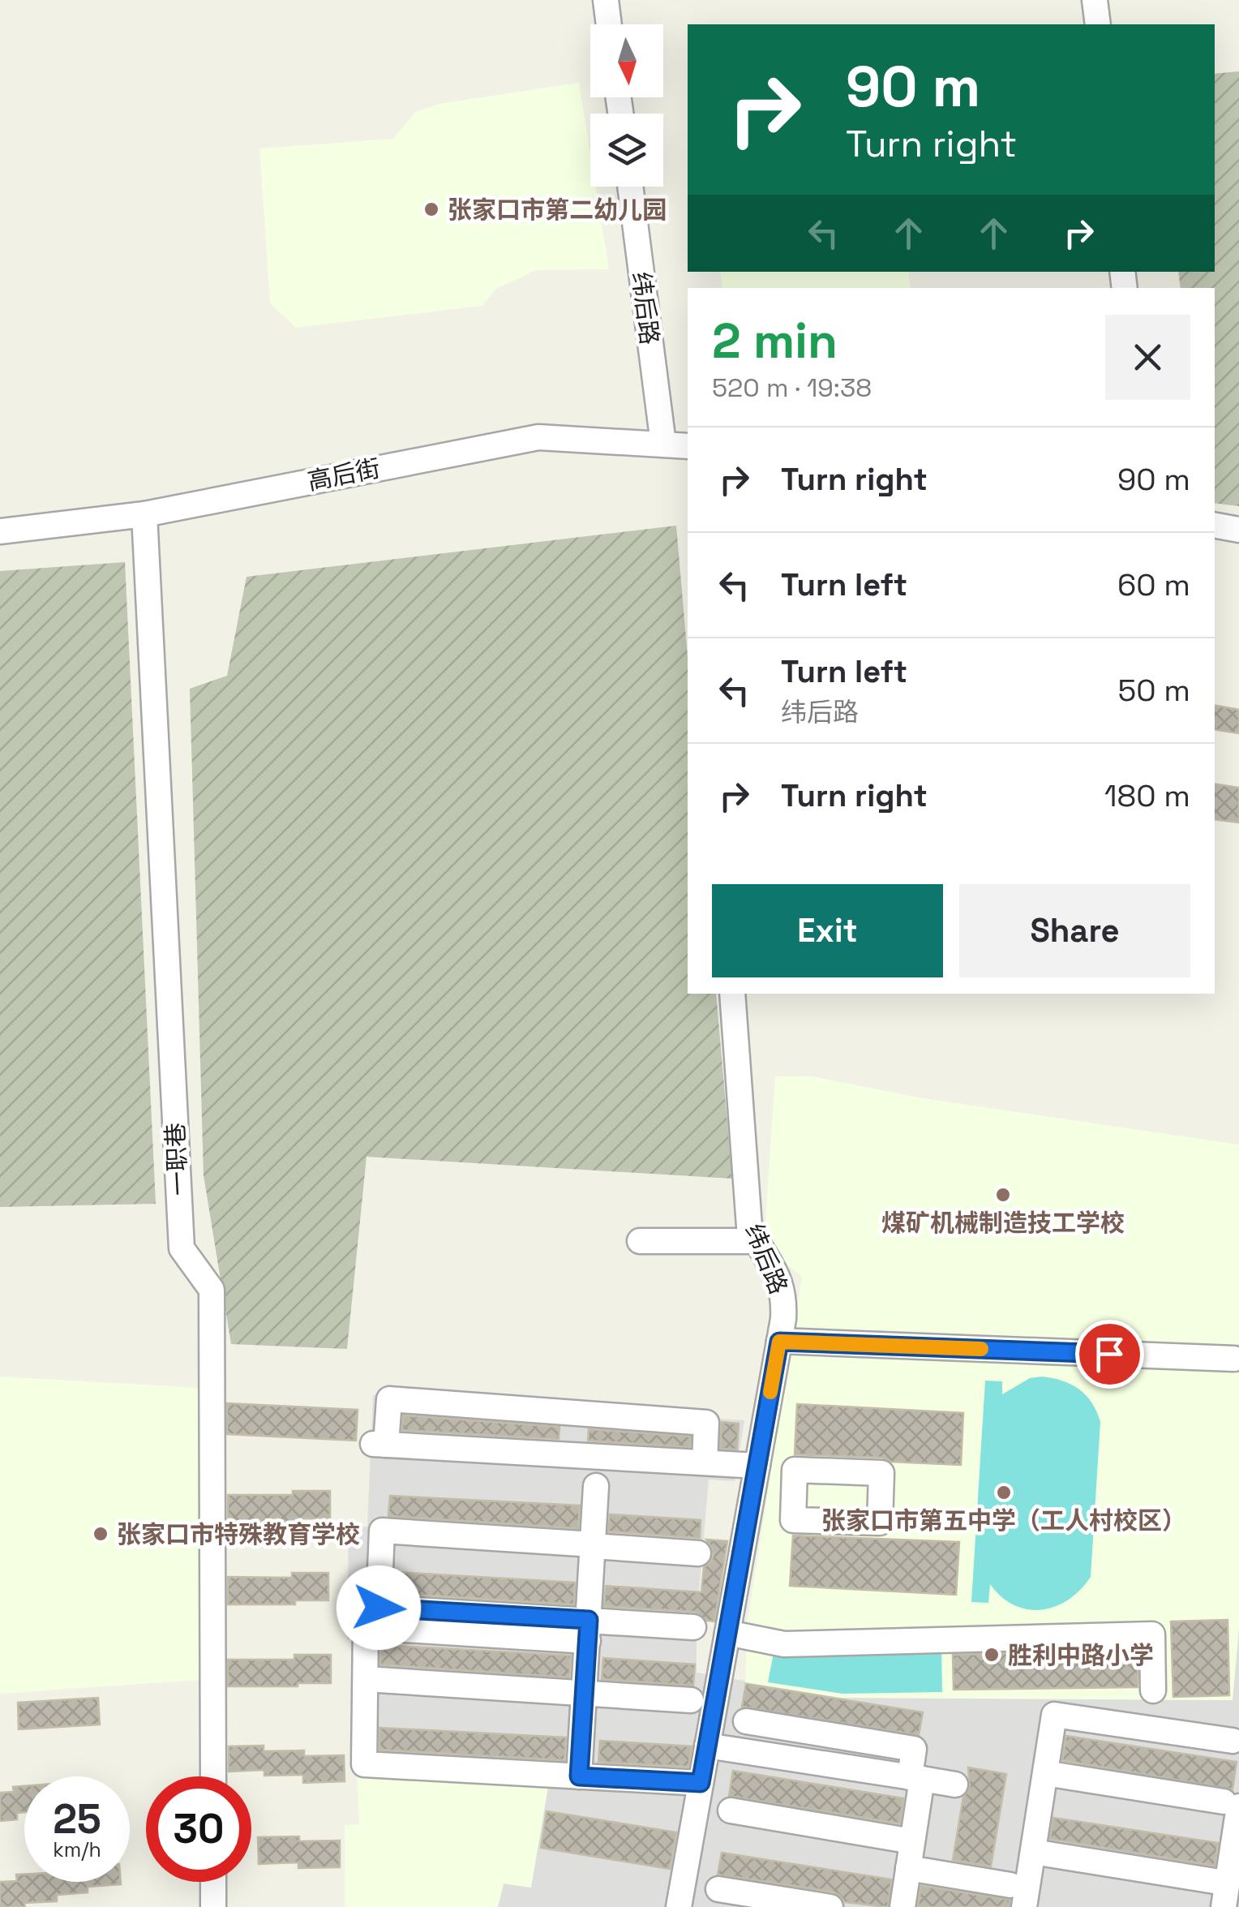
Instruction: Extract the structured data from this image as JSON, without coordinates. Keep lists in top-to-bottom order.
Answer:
{
  "streets": {
    "street": ["纬后路", "高后街", "一职巷"]
  },
  "crossings": [
    ["纬后路", "高后街"],
    ["高后街", "一职巷"]
  ],
  "places": [
    "张家口市第二幼儿园",
    "煤矿机械制造技工学校",
    "张家口市第五中学（工人村校区）",
    "张家口市特殊教育学校",
    "胜利中路小学"
  ],
  "north": "bottom",
  "page": {
    "turn": ["90 m", "Turn right"],
    "heading": ["2 min", "520 m · 19:38"],
    "list": [
      {
        "name": "Turn right",
        "value": "90 m"
      },
      {
        "name": "Turn left",
        "value": "60 m"
      },
      {
        "name": "Turn left",
        "note": "纬后路",
        "value": "50 m"
      },
      {
        "name": "Turn right",
        "value": "180 m"
      }
    ],
    "buttons": ["Exit", "Share"],
    "speed": "25 km/h",
    "limit": "30"
  }
}
